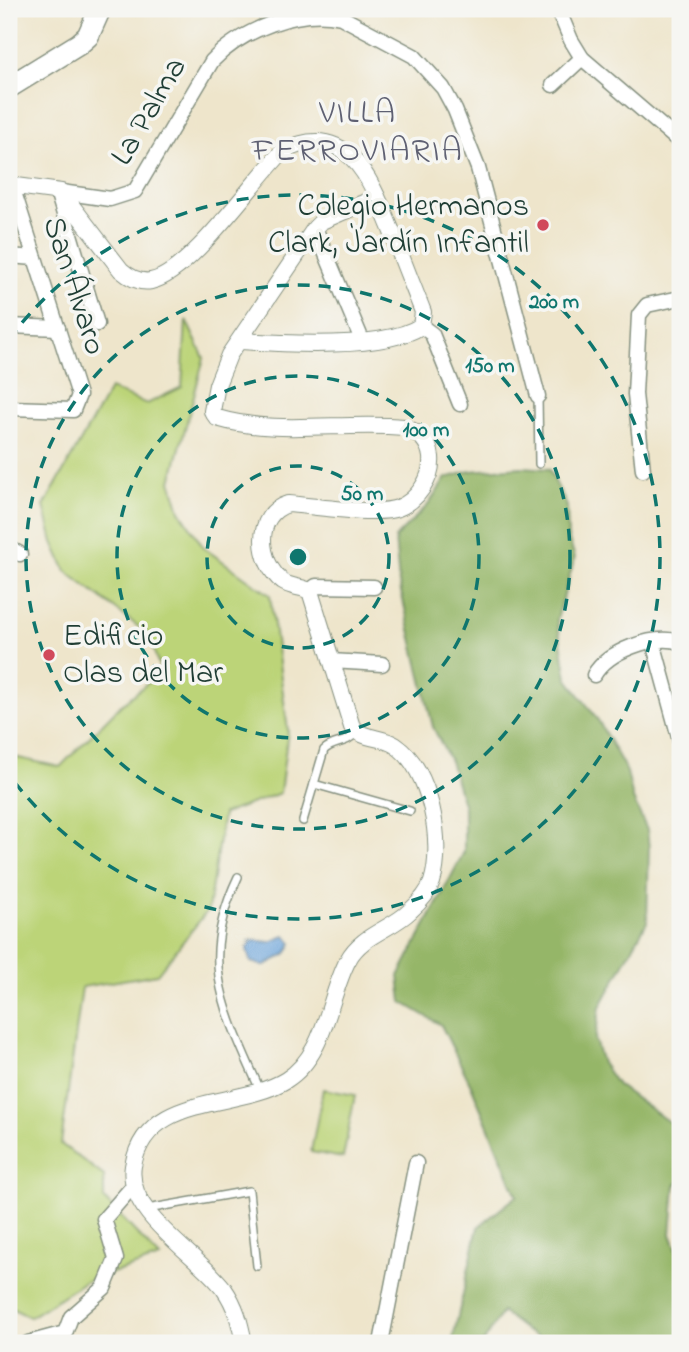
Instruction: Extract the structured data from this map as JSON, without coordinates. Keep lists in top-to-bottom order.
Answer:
{
  "streets": {
    "street": ["La Palma", "San Álvaro"]
  },
  "crossings": [
    ["La Palma", "San Álvaro"]
  ],
  "districts": ["VILLA FERROVIARIA"],
  "places": ["Colegio Hermanos Clark, Jardín Infantil", "Edificio Olas del Mar"],
  "rings": [
    "200 m",
    "150 m",
    "100 m",
    "50 m"
  ]
}
